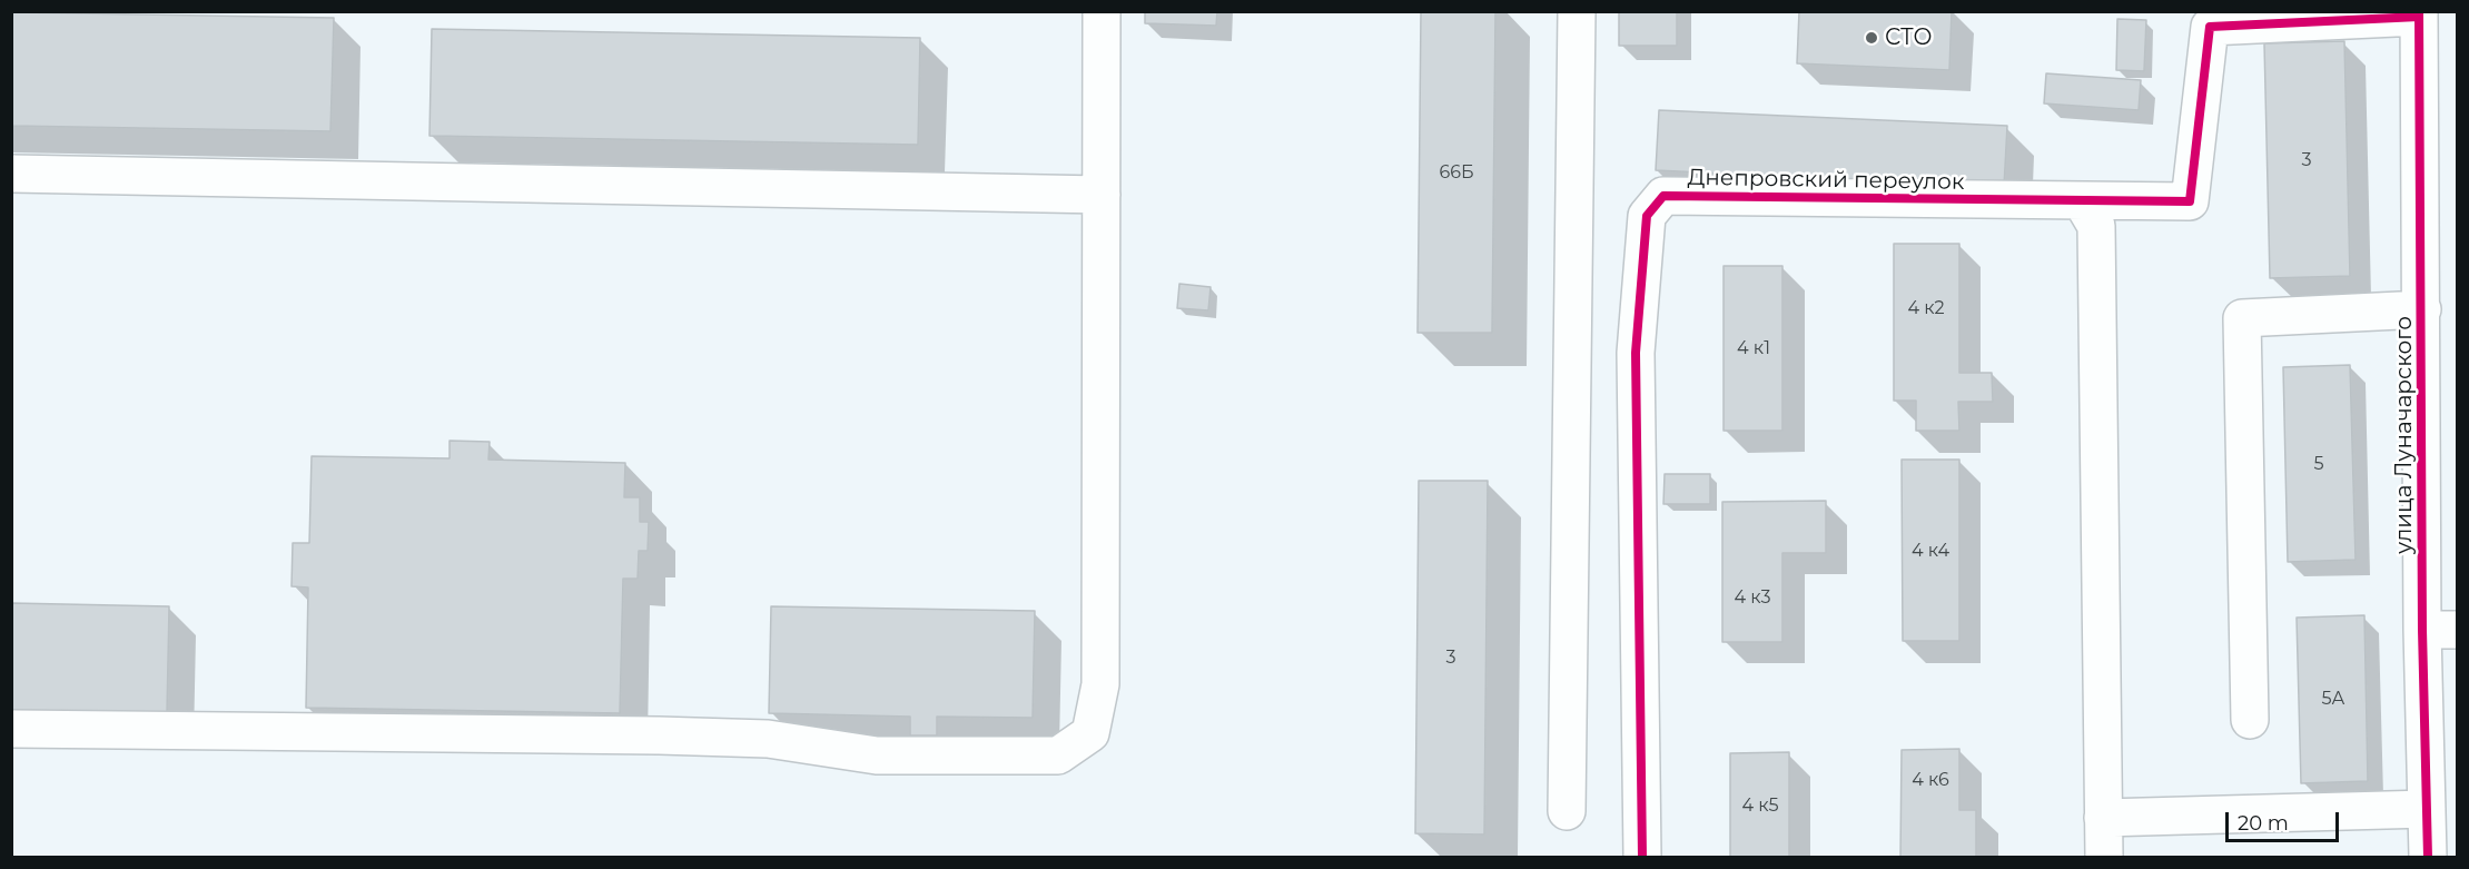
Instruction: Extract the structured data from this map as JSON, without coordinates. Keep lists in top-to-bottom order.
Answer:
{
  "streets": {
    "street": ["Днепровский переулок", "улица Луначарского"]
  },
  "crossings": [
    ["Днепровский переулок", "улица Луначарского"]
  ],
  "places": ["СТО"],
  "house_numbers": [
    "3",
    "66Б",
    "4 к2",
    "4 к1",
    "5",
    "4 к4",
    "4 к3",
    "3",
    "5А",
    "4 к6",
    "4 к5"
  ],
  "scale_bar": "20 m"
}
